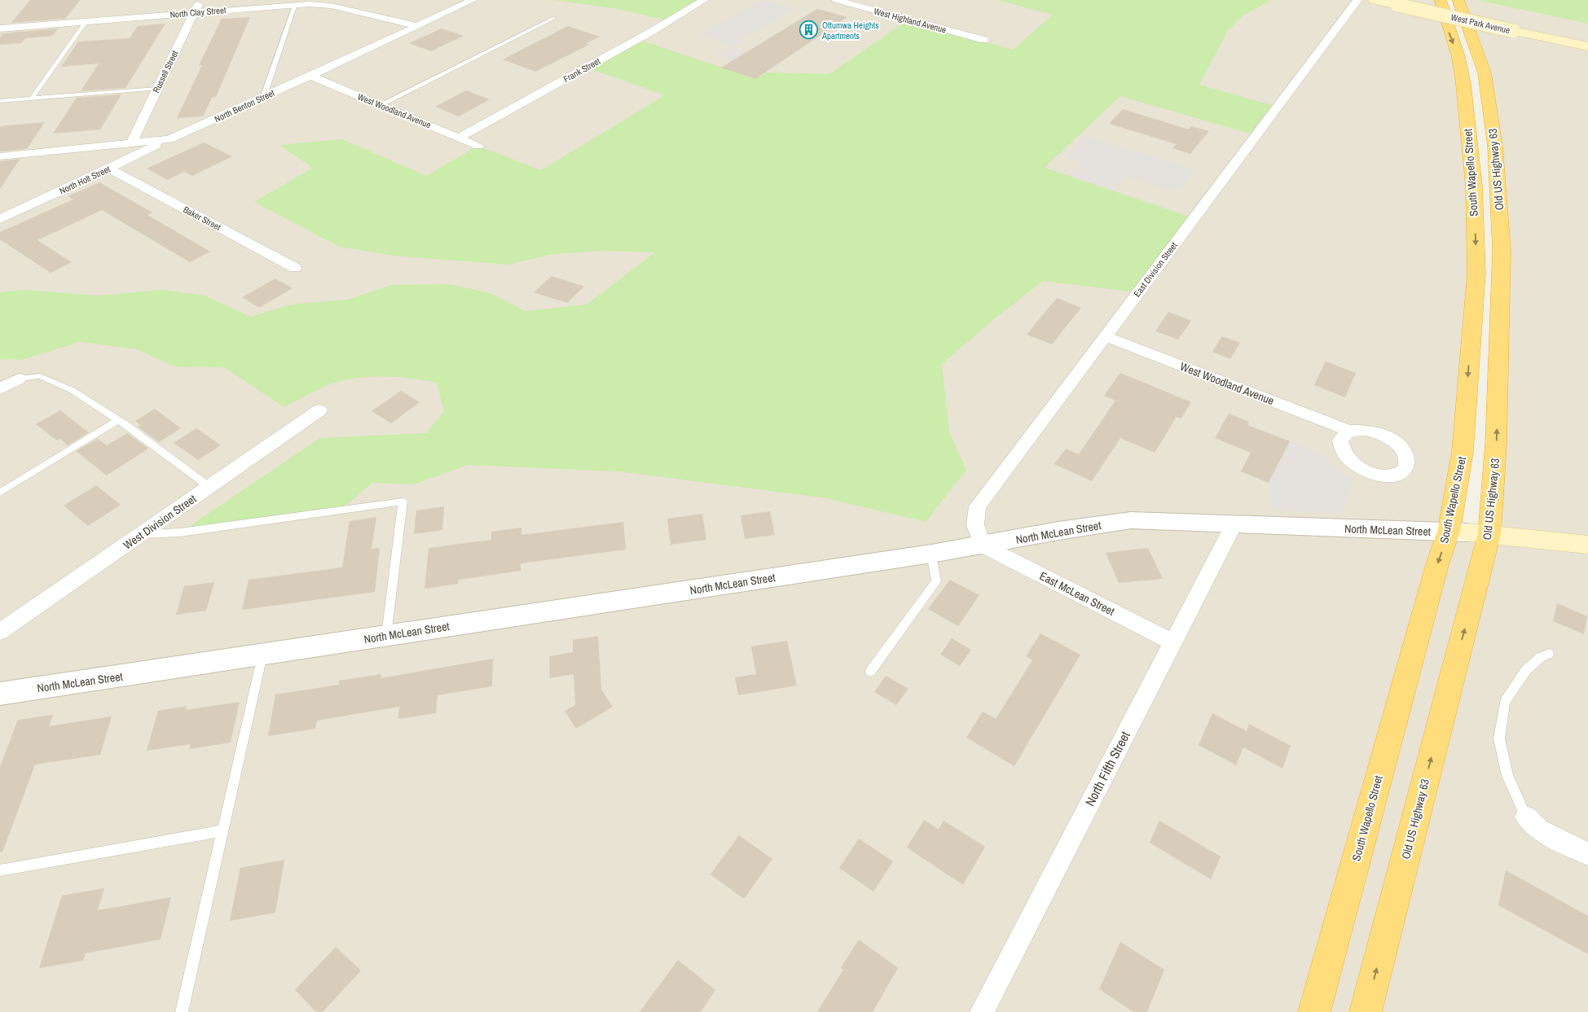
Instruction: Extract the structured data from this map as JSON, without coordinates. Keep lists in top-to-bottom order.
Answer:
{
  "streets": {
    "highway": ["Old US Highway 63", "South Wapello Street"],
    "main road": ["West Park Avenue"],
    "street": [
      "North Clay Street",
      "West Highland Avenue",
      "Frank Street",
      "Russell Street",
      "North Benton Street",
      "West Woodland Avenue",
      "North Holt Street",
      "Baker Street",
      "East Division Street",
      "West Division Street",
      "North McLean Street",
      "East McLean Street",
      "North Fifth Street"
    ]
  },
  "crossings": [
    ["North Clay Street", "Russell Street"],
    ["North Clay Street", "North Benton Street"],
    ["Frank Street", "West Woodland Avenue"],
    ["Russell Street", "North Benton Street"],
    ["North Benton Street", "West Woodland Avenue"],
    ["North Benton Street", "North Holt Street"],
    ["West Woodland Avenue", "East Division Street"],
    ["Old US Highway 63", "South Wapello Street"],
    ["Old US Highway 63", "North McLean Street"],
    ["South Wapello Street", "North McLean Street"],
    ["North Holt Street", "Baker Street"],
    ["East Division Street", "North McLean Street"],
    ["East Division Street", "East McLean Street"],
    ["North McLean Street", "East McLean Street"],
    ["North McLean Street", "North Fifth Street"],
    ["East McLean Street", "North Fifth Street"]
  ],
  "one_way": ["Old US Highway 63", "South Wapello Street"],
  "places": {
    "building": ["Ottumwa Heights Apartments"]
  }
}
